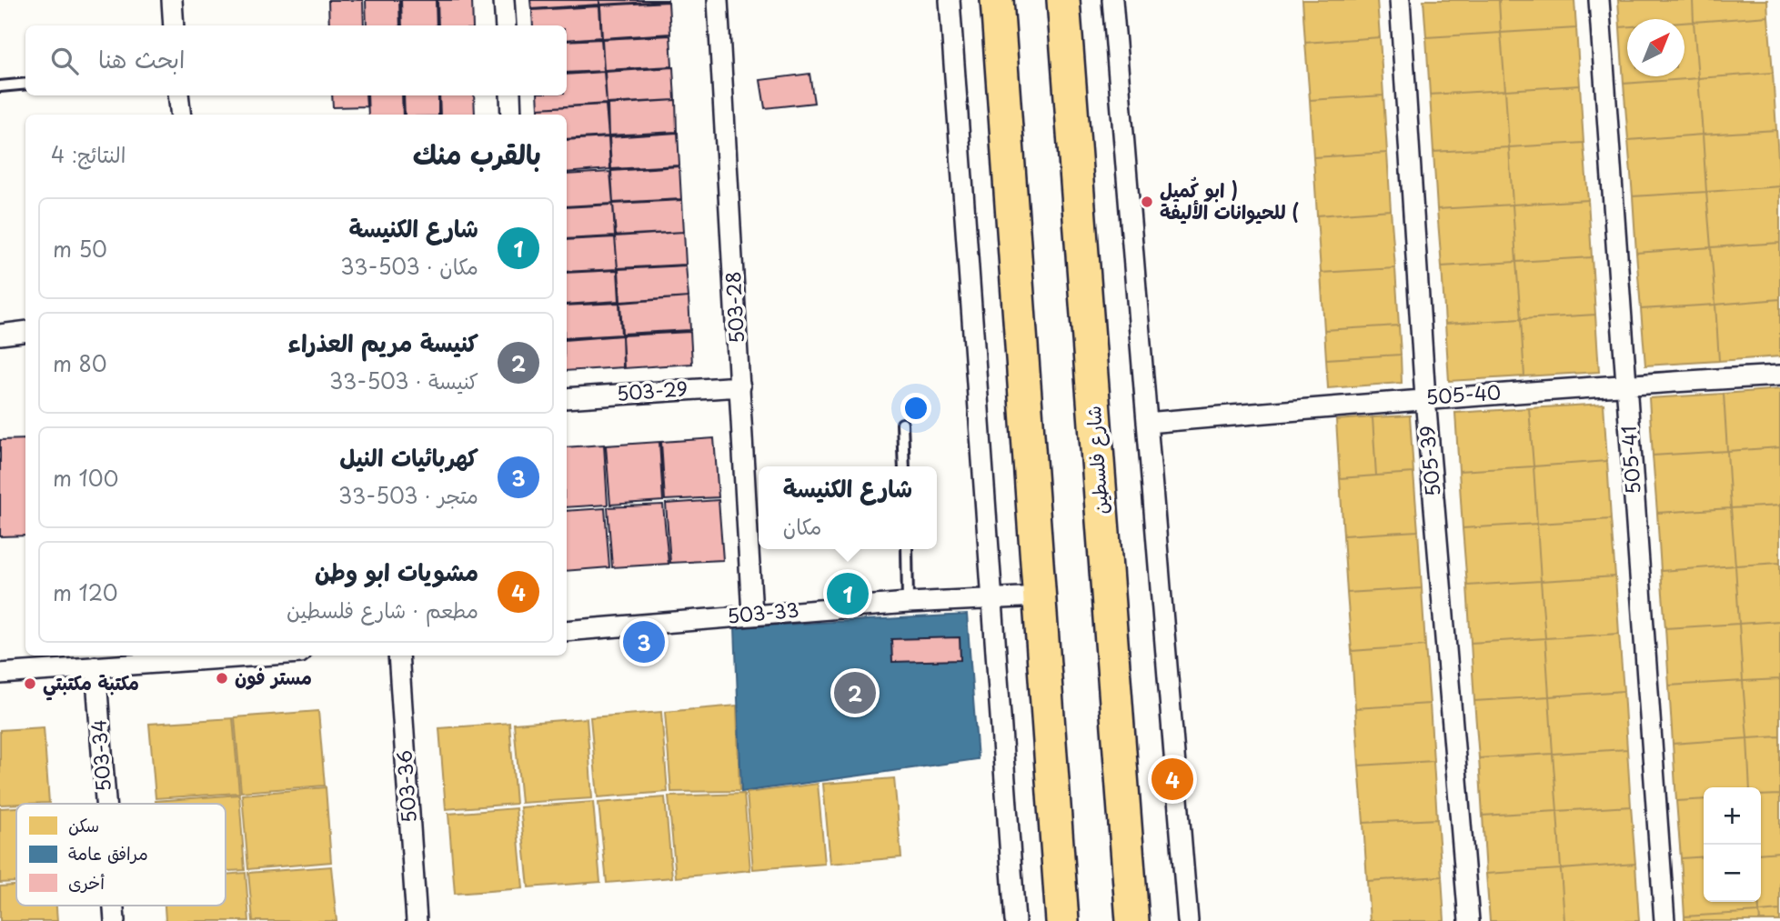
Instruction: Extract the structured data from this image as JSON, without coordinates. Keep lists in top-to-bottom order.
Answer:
{
  "streets": {
    "main road": ["شارع فلسطين"],
    "street": [
      "503-28",
      "503-29",
      "505-40",
      "505-41",
      "505-39",
      "503-33",
      "503-34",
      "503-36"
    ]
  },
  "crossings": [
    ["503-28", "503-29"],
    ["503-28", "503-33"],
    ["505-40", "505-41"],
    ["505-40", "505-39"]
  ],
  "places": ["ابو كُميل ) للحيوانات الأليفة (", "مستر فون", "مكتبة مكتبتي"],
  "legend": ["سكن", "مرافق عامة", "أخرى"],
  "north": "top right",
  "page": {
    "search": "ابحث هنا",
    "heading": ["بالقرب منك", "النتائج: 4"],
    "list": [
      {
        "mark": "1",
        "name": "شارع الكنيسة",
        "note": "مكان · 503-33",
        "value": "50 m"
      },
      {
        "mark": "2",
        "name": "كنيسة مريم العذراء",
        "note": "كنيسة · 503-33",
        "value": "80 m"
      },
      {
        "mark": "3",
        "name": "كهربائيات النيل",
        "note": "متجر · 503-33",
        "value": "100 m"
      },
      {
        "mark": "4",
        "name": "مشويات ابو وطن",
        "note": "مطعم · شارع فلسطين",
        "value": "120 m"
      }
    ],
    "popup": ["شارع الكنيسة", "مكان"],
    "pins": [
      "1",
      "3",
      "2",
      "4"
    ],
    "map_buttons": ["+", "−"]
  }
}
